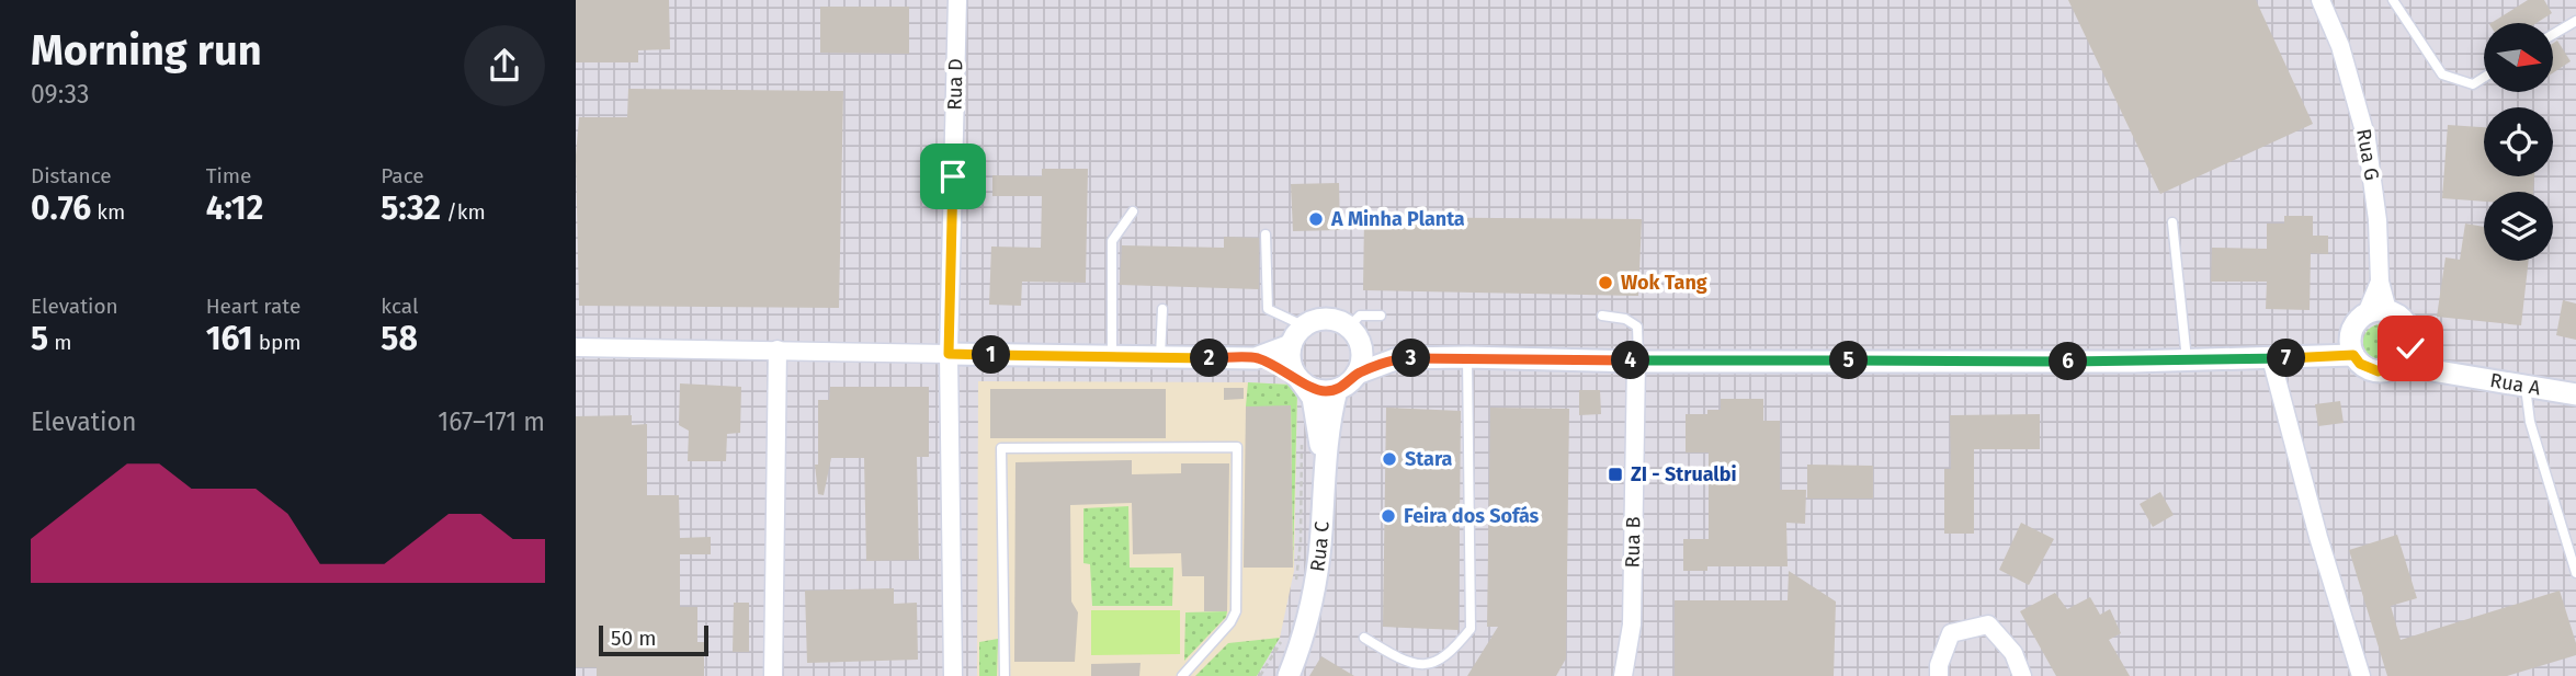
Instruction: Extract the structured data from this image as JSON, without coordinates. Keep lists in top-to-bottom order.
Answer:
{
  "streets": {
    "street": [
      "Rua D",
      "Rua G",
      "Rua A",
      "Rua B",
      "Rua C"
    ]
  },
  "crossings": [
    ["Rua G", "Rua A"]
  ],
  "places": {
    "other": [
      "A Minha Planta",
      "Wok Tang",
      "Stara",
      "Feira dos Sofás"
    ],
    "transit": ["ZI - Strualbi"]
  },
  "scale_bar": "50 m",
  "north": "right",
  "page": {
    "heading": ["Morning run", "09:33"],
    "stats": [
      ["Distance", "0.76 km"],
      ["Time", "4:12"],
      ["Pace", "5:32 /km"],
      ["Elevation", "5 m"],
      ["Heart rate", "161 bpm"],
      ["kcal", "58"]
    ],
    "pins": [
      "1",
      "2",
      "3",
      "7",
      "4",
      "5",
      "6"
    ],
    "chart": ["Elevation", "167–171 m"],
    "scale": "50 m"
  }
}
